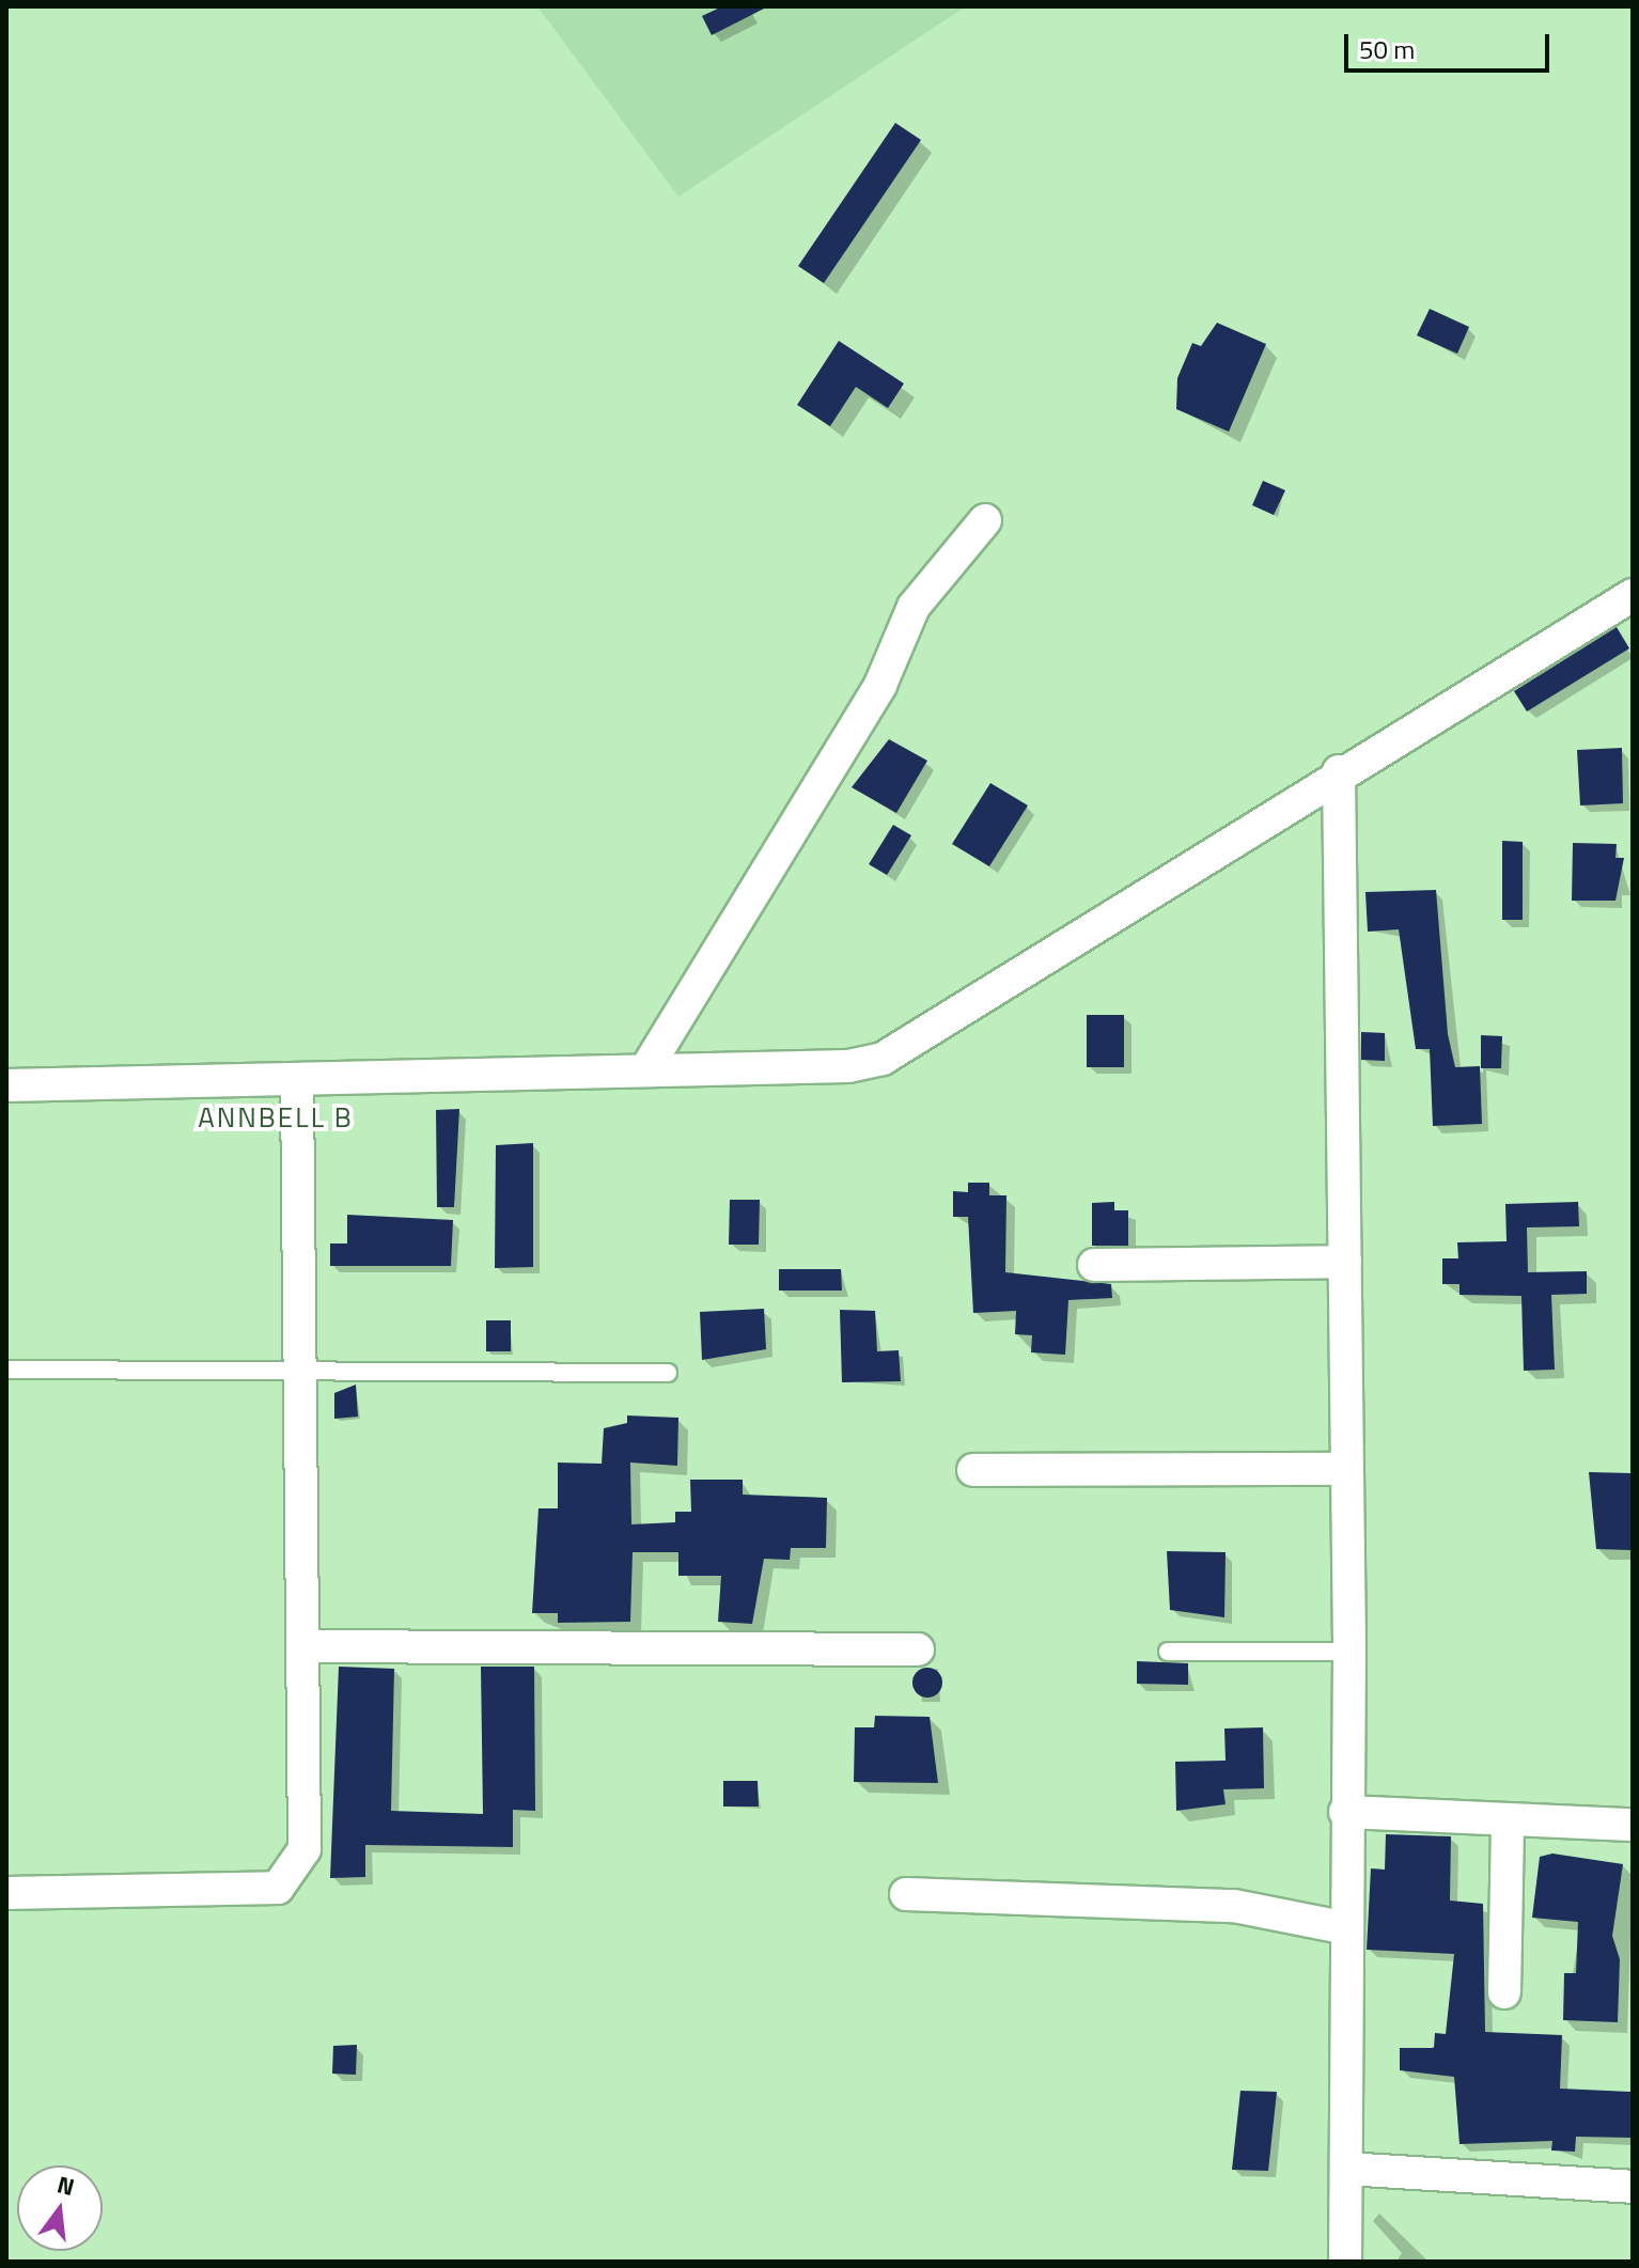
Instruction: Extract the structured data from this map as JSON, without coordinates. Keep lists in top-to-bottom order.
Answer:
{
  "districts": ["ANNBELL B"],
  "scale_bar": "50 m",
  "north": "top"
}
